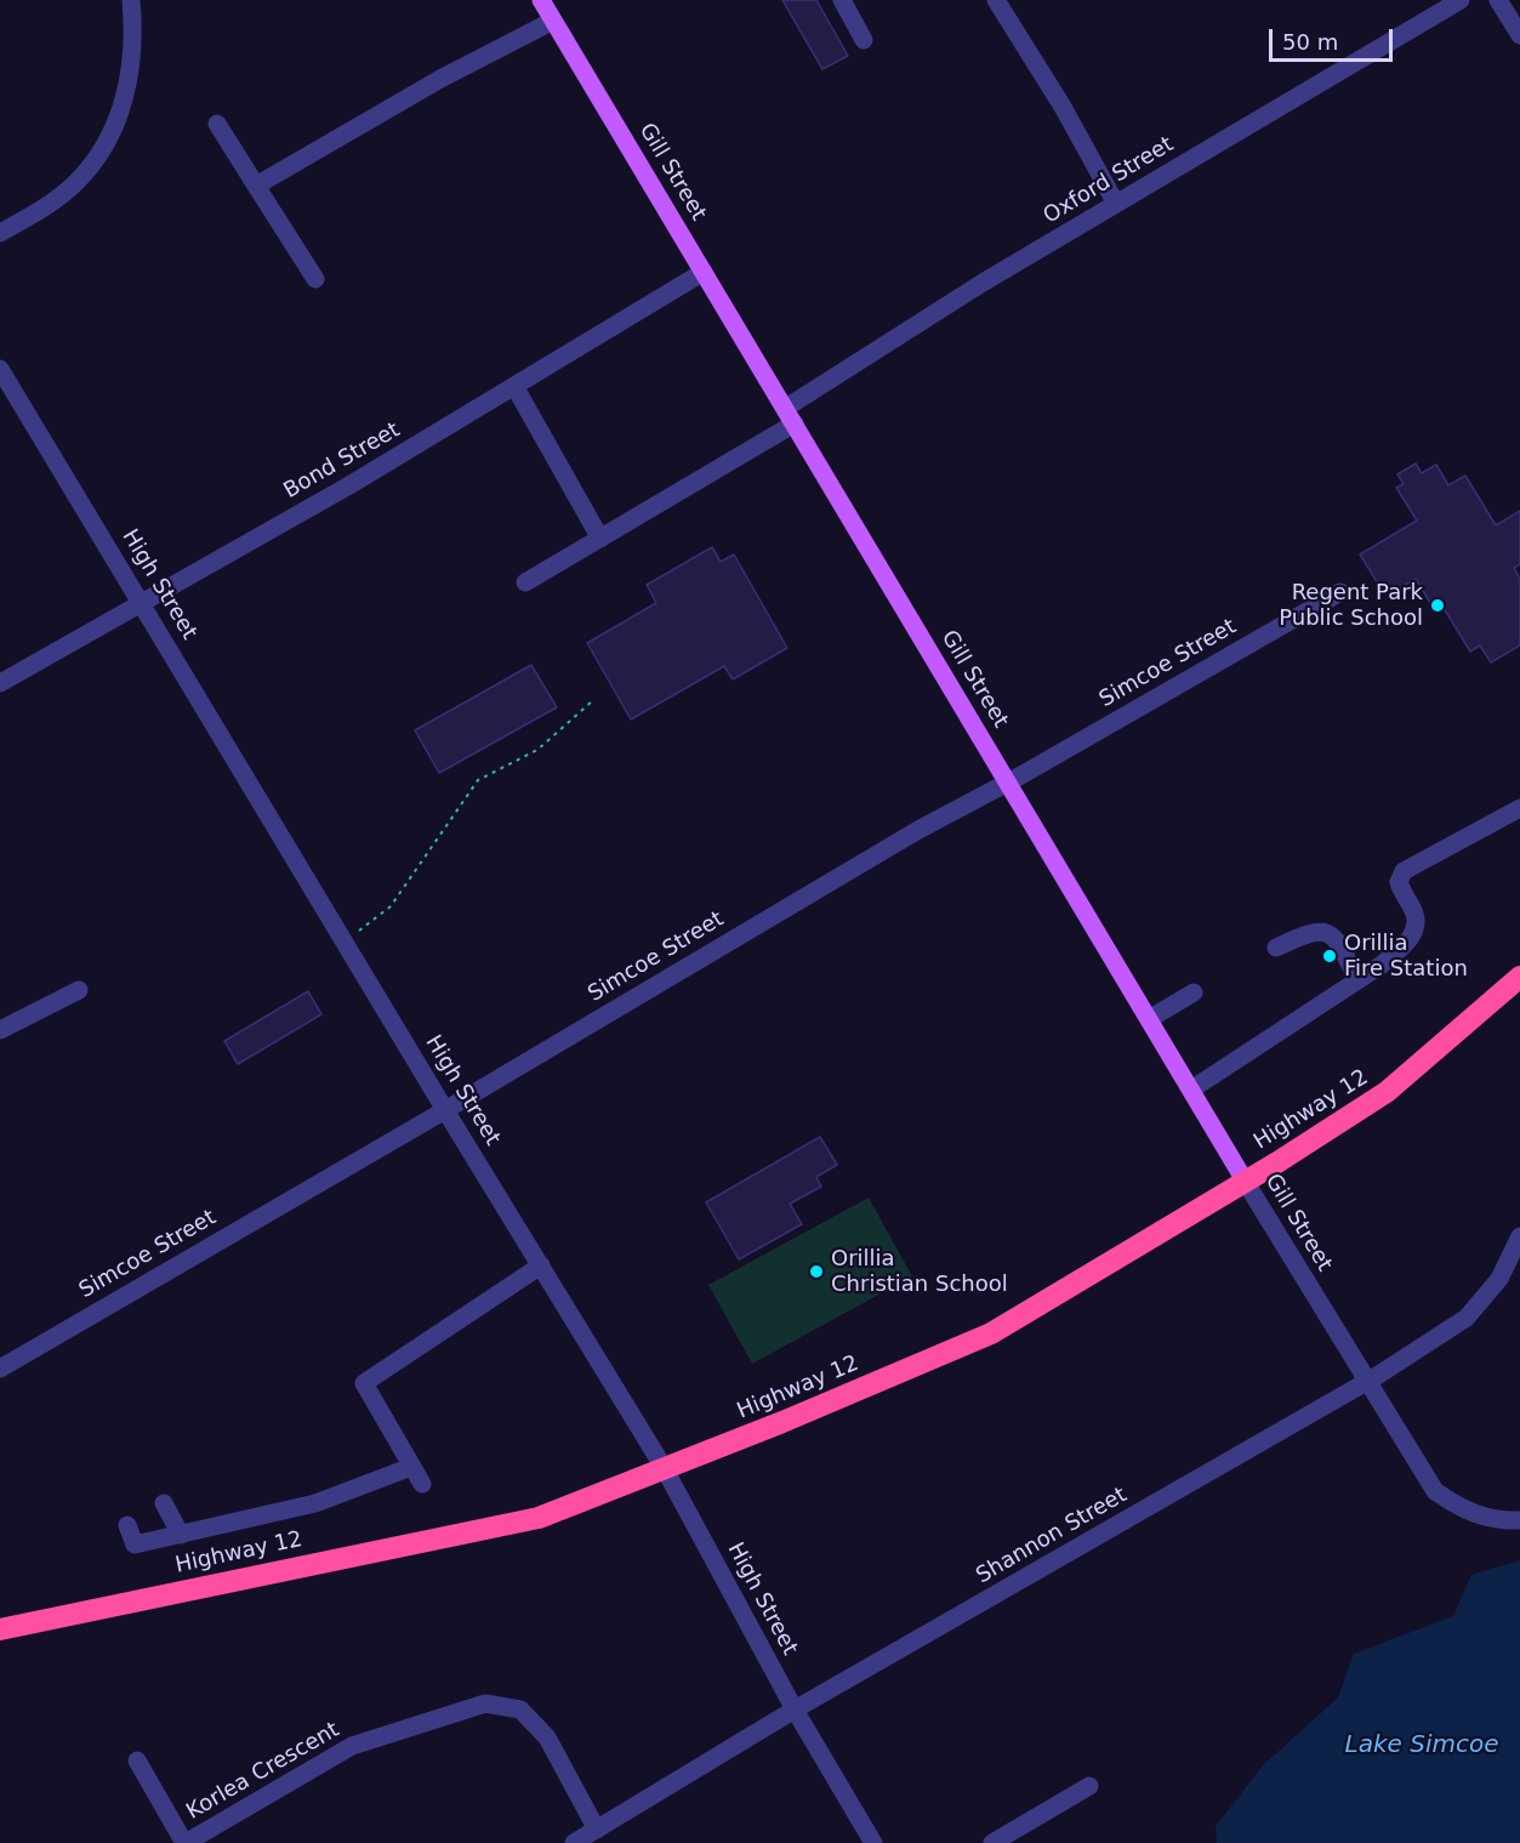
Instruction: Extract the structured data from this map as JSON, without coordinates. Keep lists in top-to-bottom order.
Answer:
{
  "streets": {
    "highway": ["Highway 12"],
    "main road": ["Gill Street"],
    "street": [
      "Oxford Street",
      "Bond Street",
      "High Street",
      "Simcoe Street",
      "Shannon Street",
      "Korlea Crescent"
    ]
  },
  "crossings": [
    ["Gill Street", "Oxford Street"],
    ["Gill Street", "Bond Street"],
    ["Gill Street", "Simcoe Street"],
    ["Gill Street", "Highway 12"],
    ["Gill Street", "Shannon Street"],
    ["Bond Street", "High Street"],
    ["High Street", "Simcoe Street"],
    ["High Street", "Highway 12"],
    ["High Street", "Shannon Street"],
    ["Shannon Street", "Korlea Crescent"]
  ],
  "water": ["Lake Simcoe"],
  "places": ["Regent Park Public School", "Orillia Fire Station", "Orillia Christian School"],
  "scale_bar": "50 m"
}
